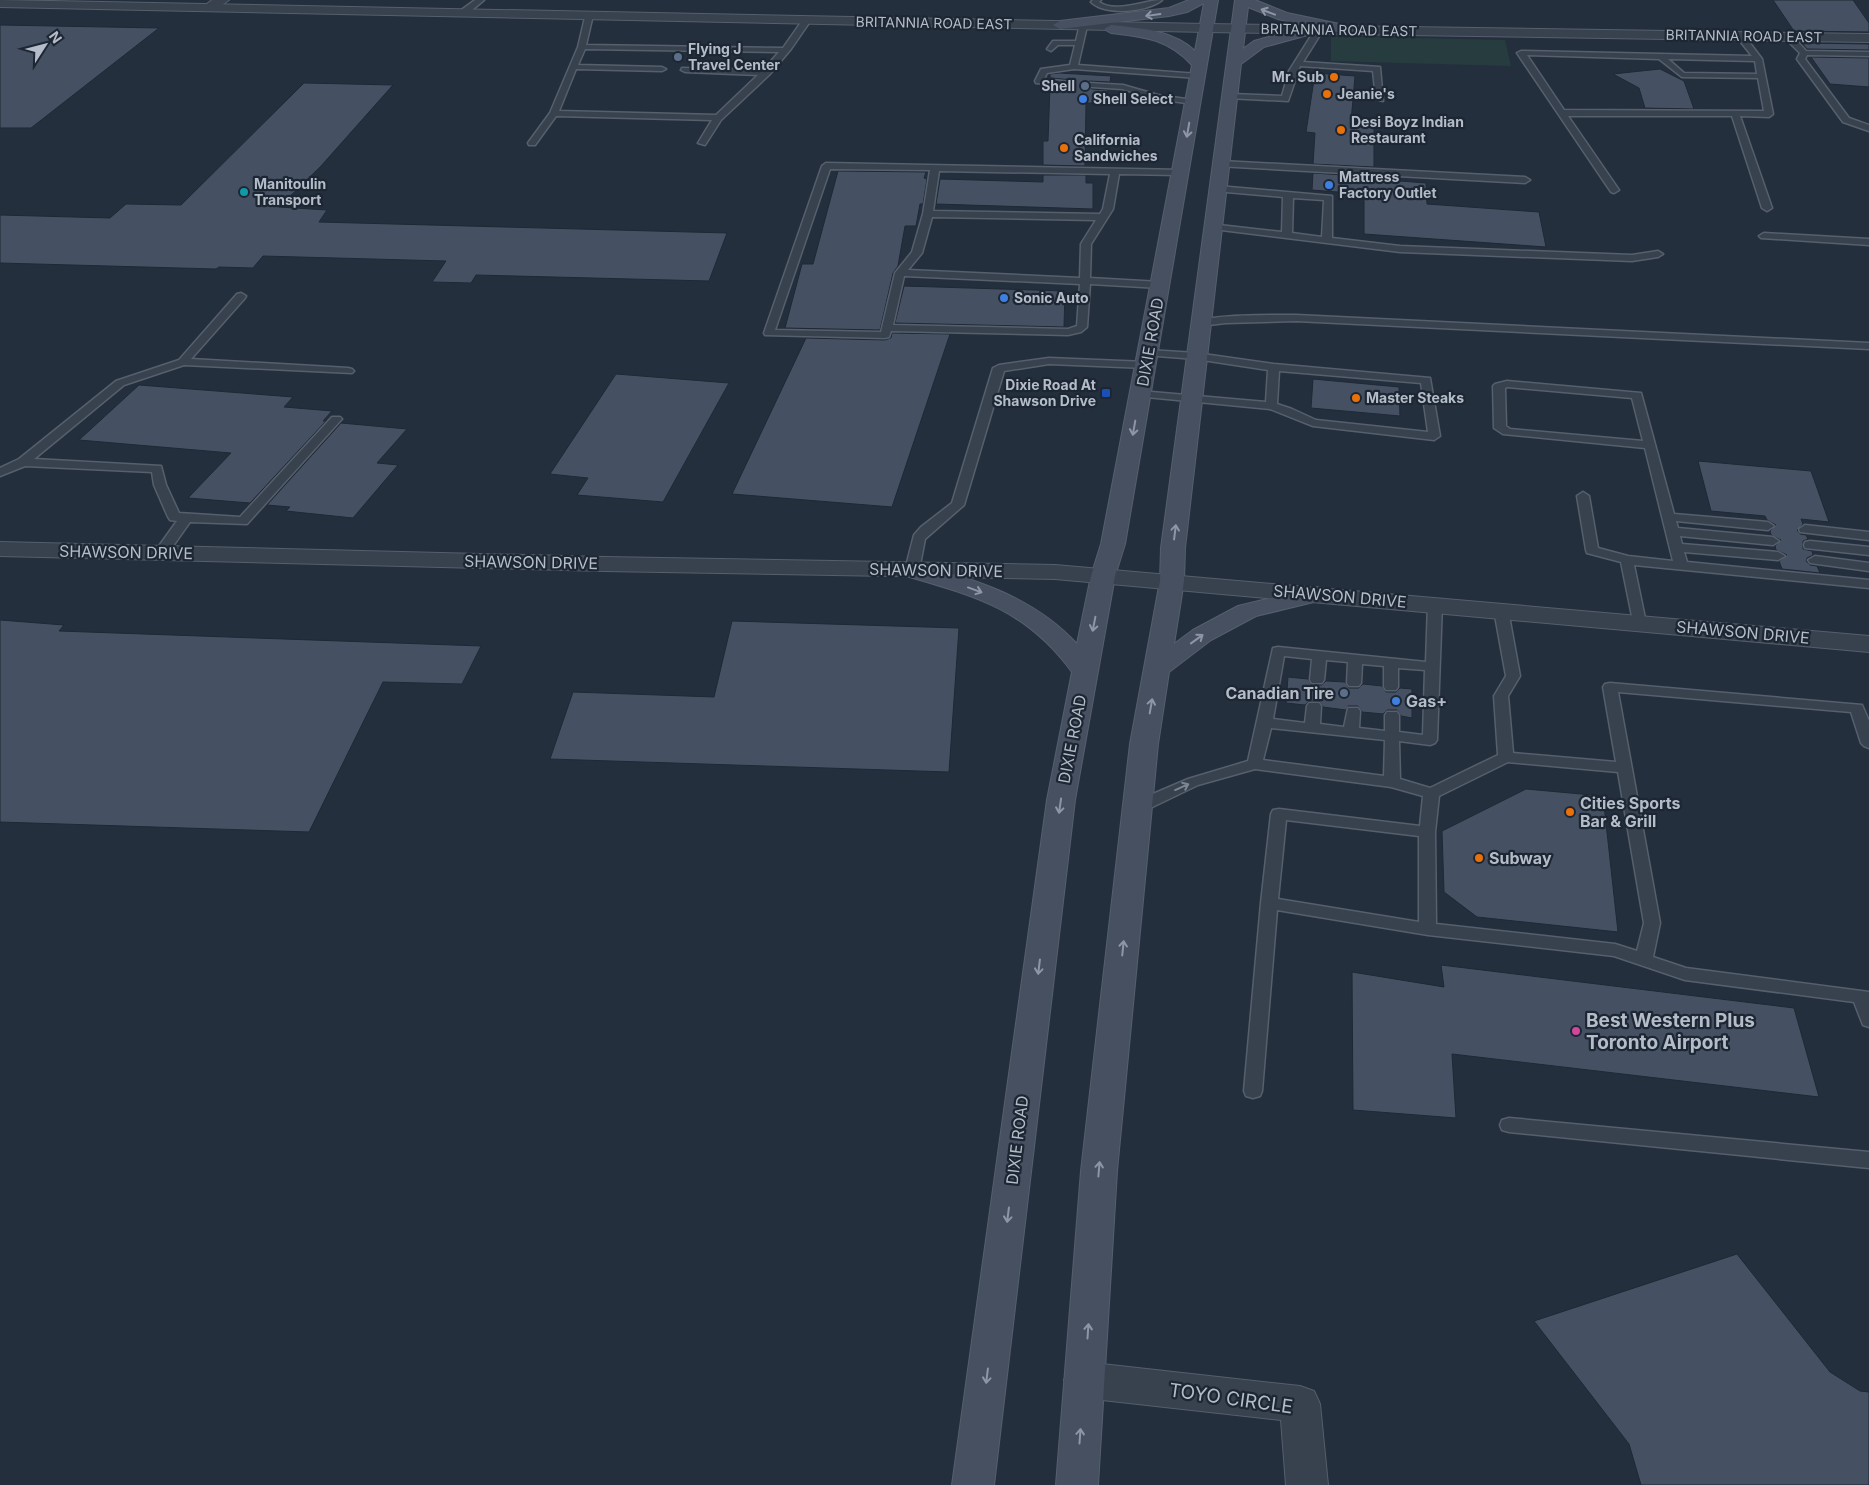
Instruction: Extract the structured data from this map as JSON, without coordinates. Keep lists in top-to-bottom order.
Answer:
{
  "streets": {
    "main road": ["DIXIE ROAD"],
    "street": ["BRITANNIA ROAD EAST", "SHAWSON DRIVE", "TOYO CIRCLE"]
  },
  "crossings": [
    ["BRITANNIA ROAD EAST", "DIXIE ROAD"],
    ["DIXIE ROAD", "SHAWSON DRIVE"]
  ],
  "places": {
    "other": [
      "Flying J Travel Center",
      "Mr. Sub",
      "Shell",
      "Jeanie's",
      "Shell Select",
      "Desi Boyz Indian Restaurant",
      "California Sandwiches",
      "Mattress Factory Outlet",
      "Manitoulin Transport",
      "Sonic Auto",
      "Master Steaks",
      "Canadian Tire",
      "Gas+",
      "Cities Sports Bar & Grill",
      "Subway",
      "Best Western Plus Toronto Airport"
    ],
    "transit": ["Dixie Road At Shawson Drive"]
  },
  "north": "top right"
}
